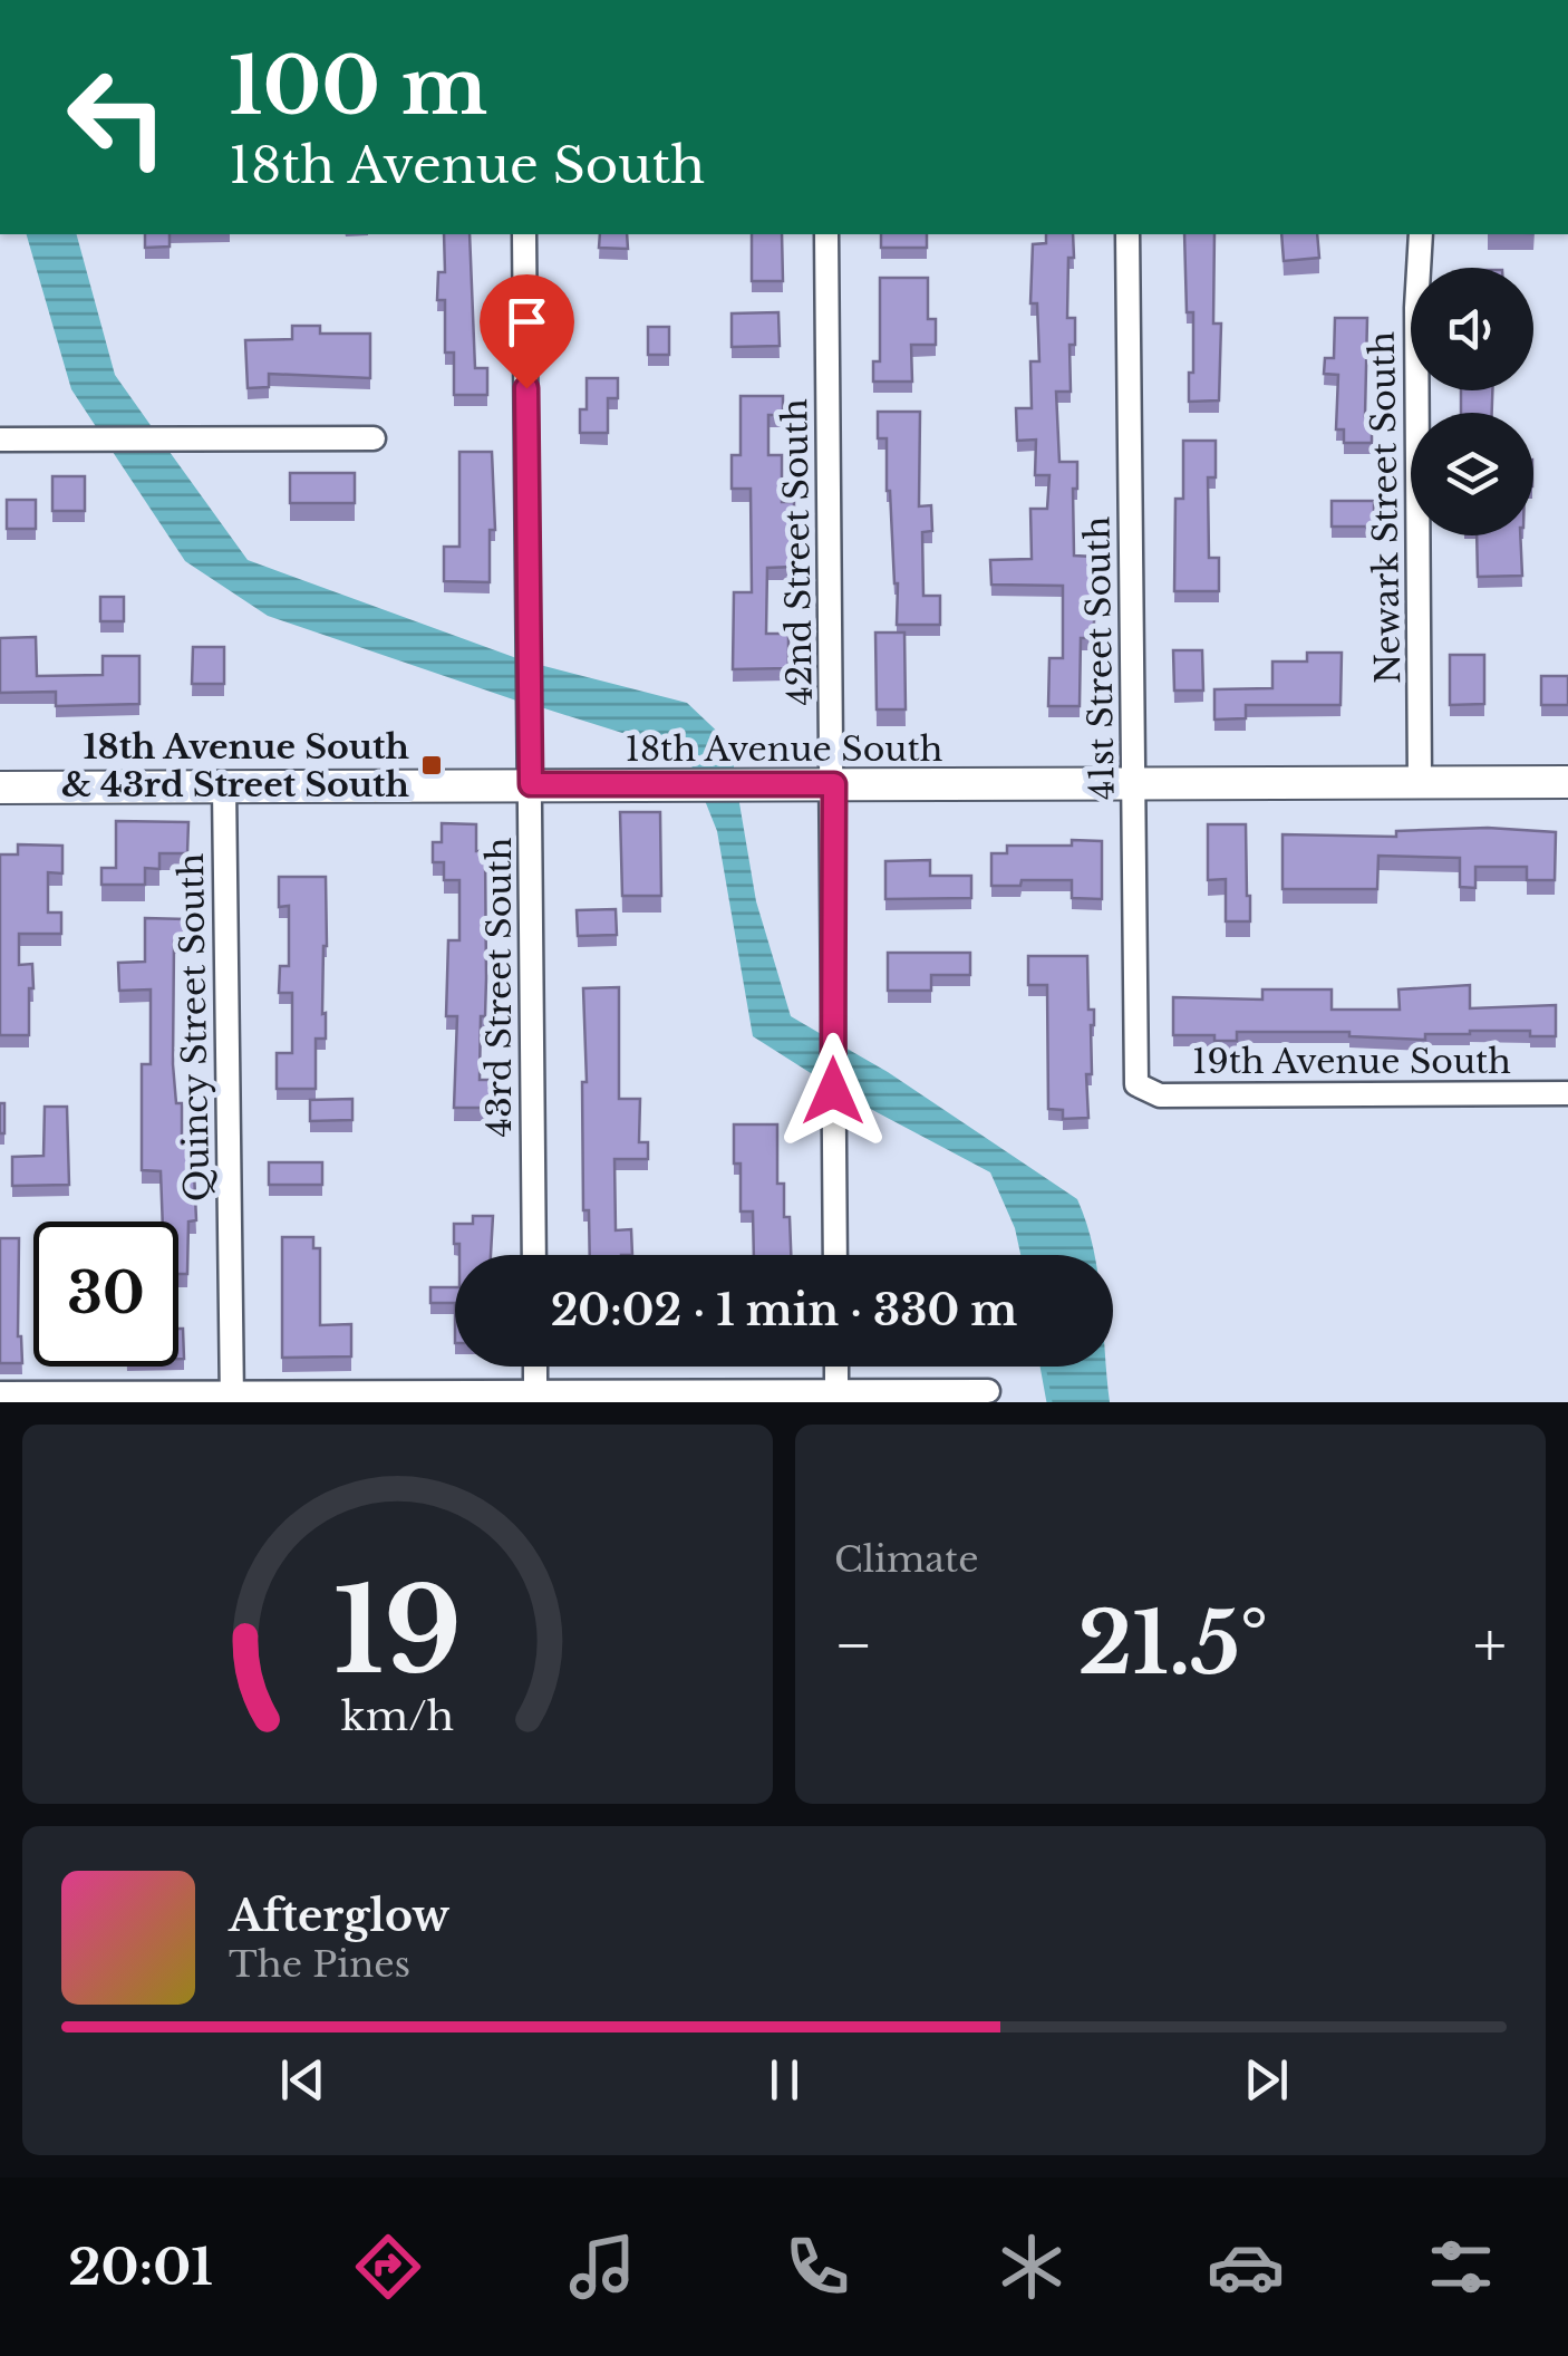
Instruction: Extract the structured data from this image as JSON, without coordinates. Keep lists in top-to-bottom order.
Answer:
{
  "streets": {
    "street": [
      "Newark Street South",
      "42nd Street South",
      "41st Street South",
      "18th Avenue South",
      "43rd Street South",
      "Quincy Street South",
      "19th Avenue South"
    ]
  },
  "crossings": [
    ["Newark Street South", "18th Avenue South"],
    ["42nd Street South", "18th Avenue South"],
    ["41st Street South", "18th Avenue South"],
    ["41st Street South", "19th Avenue South"],
    ["18th Avenue South", "43rd Street South"],
    ["18th Avenue South", "Quincy Street South"]
  ],
  "places": {
    "transit": ["18th Avenue South & 43rd Street South"]
  },
  "page": {
    "turn": ["100 m", "18th Avenue South"],
    "limit": "30",
    "trip": "20:02 · 1 min · 330 m",
    "tile": "Climate",
    "heat": ["−", "21.5°", "+"],
    "song": ["Afterglow", "The Pines"],
    "tabs": "20:01",
    "gauge": ["19", "km/h"]
  }
}
